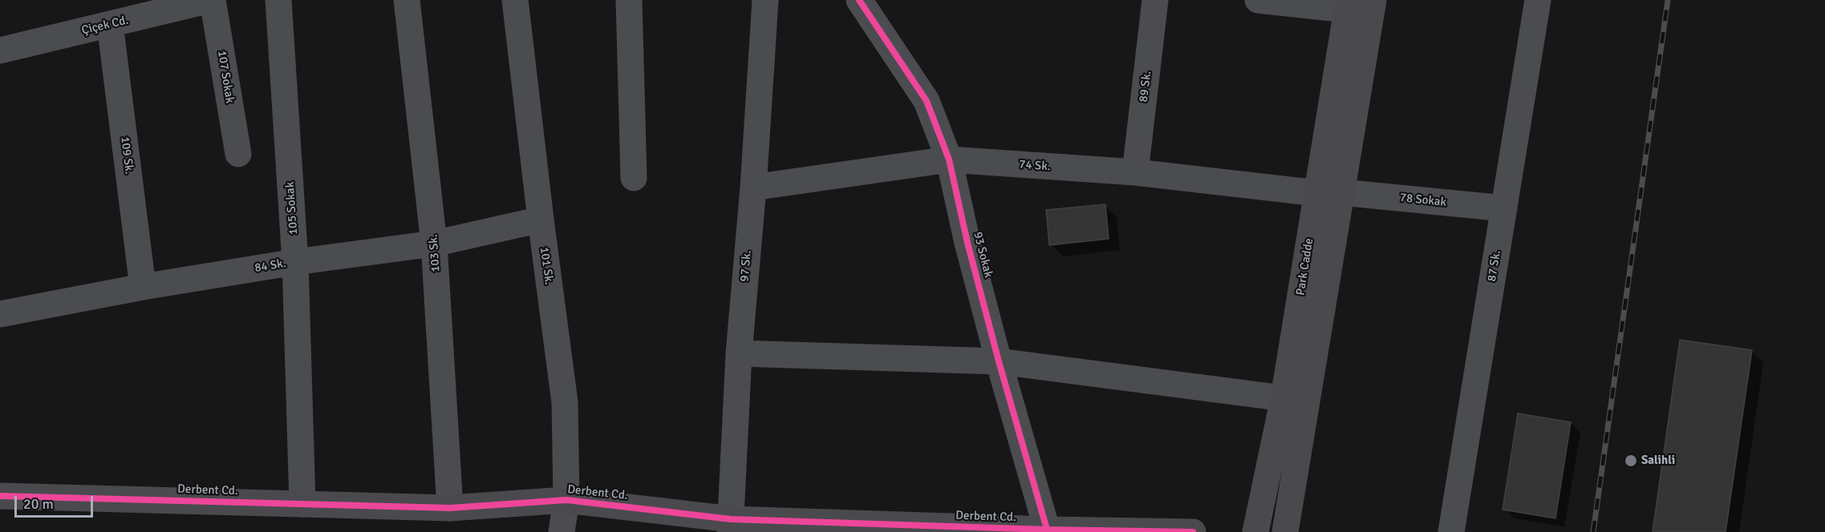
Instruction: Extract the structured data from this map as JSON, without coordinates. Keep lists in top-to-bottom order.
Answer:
{
  "streets": {
    "street": [
      "Çiçek Cd.",
      "107 Sokak",
      "89 Sk.",
      "109 Sk.",
      "74 Sk.",
      "78 Sokak",
      "105 Sokak",
      "103 Sk.",
      "93 Sokak",
      "84 Sk.",
      "101 Sk.",
      "97 Sk.",
      "87 Sk.",
      "Park Cadde",
      "Derbent Cd."
    ]
  },
  "crossings": [
    ["Çiçek Cd.", "107 Sokak"],
    ["Çiçek Cd.", "109 Sk."],
    ["89 Sk.", "74 Sk."],
    ["109 Sk.", "84 Sk."],
    ["74 Sk.", "78 Sokak"],
    ["74 Sk.", "93 Sokak"],
    ["74 Sk.", "97 Sk."],
    ["74 Sk.", "Park Cadde"],
    ["78 Sokak", "87 Sk."],
    ["78 Sokak", "Park Cadde"],
    ["105 Sokak", "84 Sk."],
    ["105 Sokak", "Derbent Cd."],
    ["103 Sk.", "84 Sk."],
    ["103 Sk.", "Derbent Cd."],
    ["93 Sokak", "Derbent Cd."],
    ["84 Sk.", "101 Sk."],
    ["101 Sk.", "Derbent Cd."],
    ["97 Sk.", "Derbent Cd."]
  ],
  "places": ["Salihli"],
  "scale_bar": "20 m"
}
